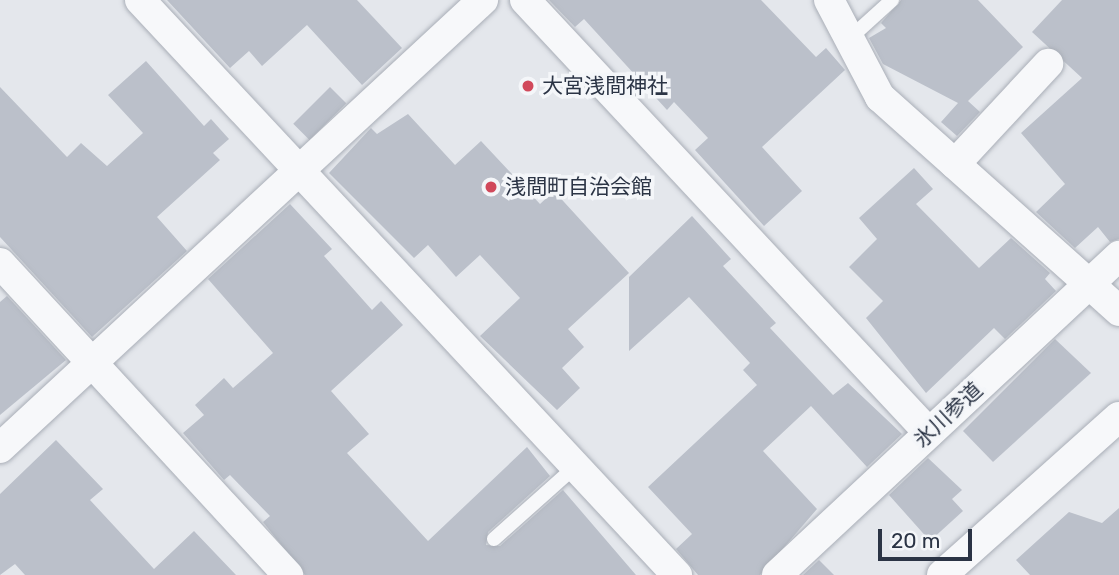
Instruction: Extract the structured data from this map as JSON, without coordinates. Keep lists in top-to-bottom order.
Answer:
{
  "streets": {
    "street": ["氷川参道"]
  },
  "places": ["大宮浅間神社", "浅間町自治会館"],
  "scale_bar": "20 m"
}
